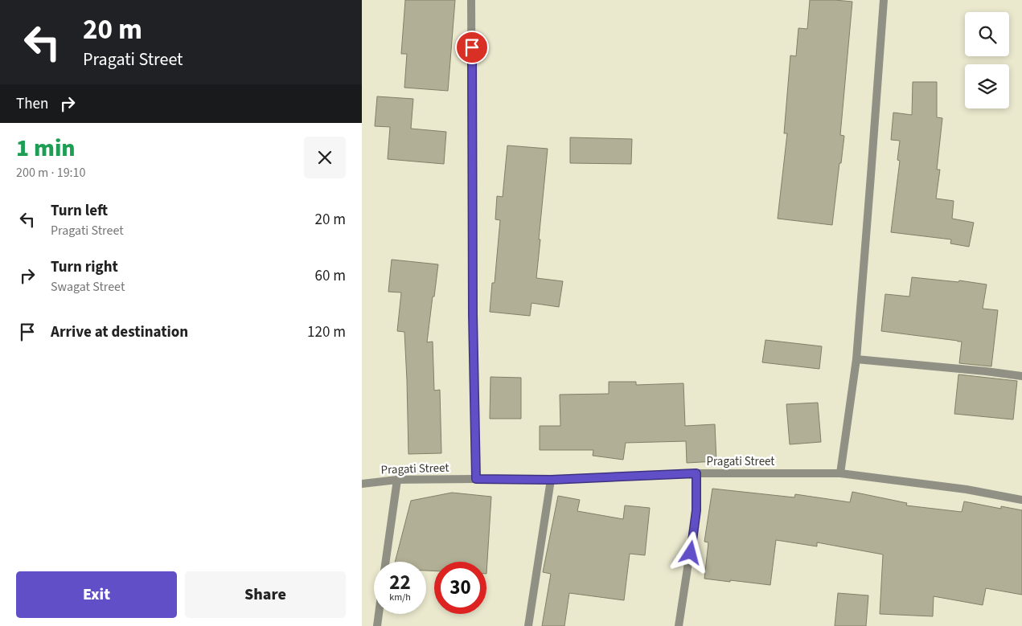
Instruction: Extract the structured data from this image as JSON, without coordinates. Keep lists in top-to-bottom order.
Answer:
{
  "streets": {
    "street": ["Pragati Street"]
  },
  "page": {
    "turn": ["20 m", "Pragati Street"],
    "then": "Then",
    "heading": ["1 min", "200 m · 19:10"],
    "list": [
      {
        "name": "Turn left",
        "note": "Pragati Street",
        "value": "20 m"
      },
      {
        "name": "Turn right",
        "note": "Swagat Street",
        "value": "60 m"
      },
      {
        "name": "Arrive at destination",
        "value": "120 m"
      }
    ],
    "speed": "22 km/h",
    "limit": "30",
    "buttons": ["Exit", "Share"]
  }
}
